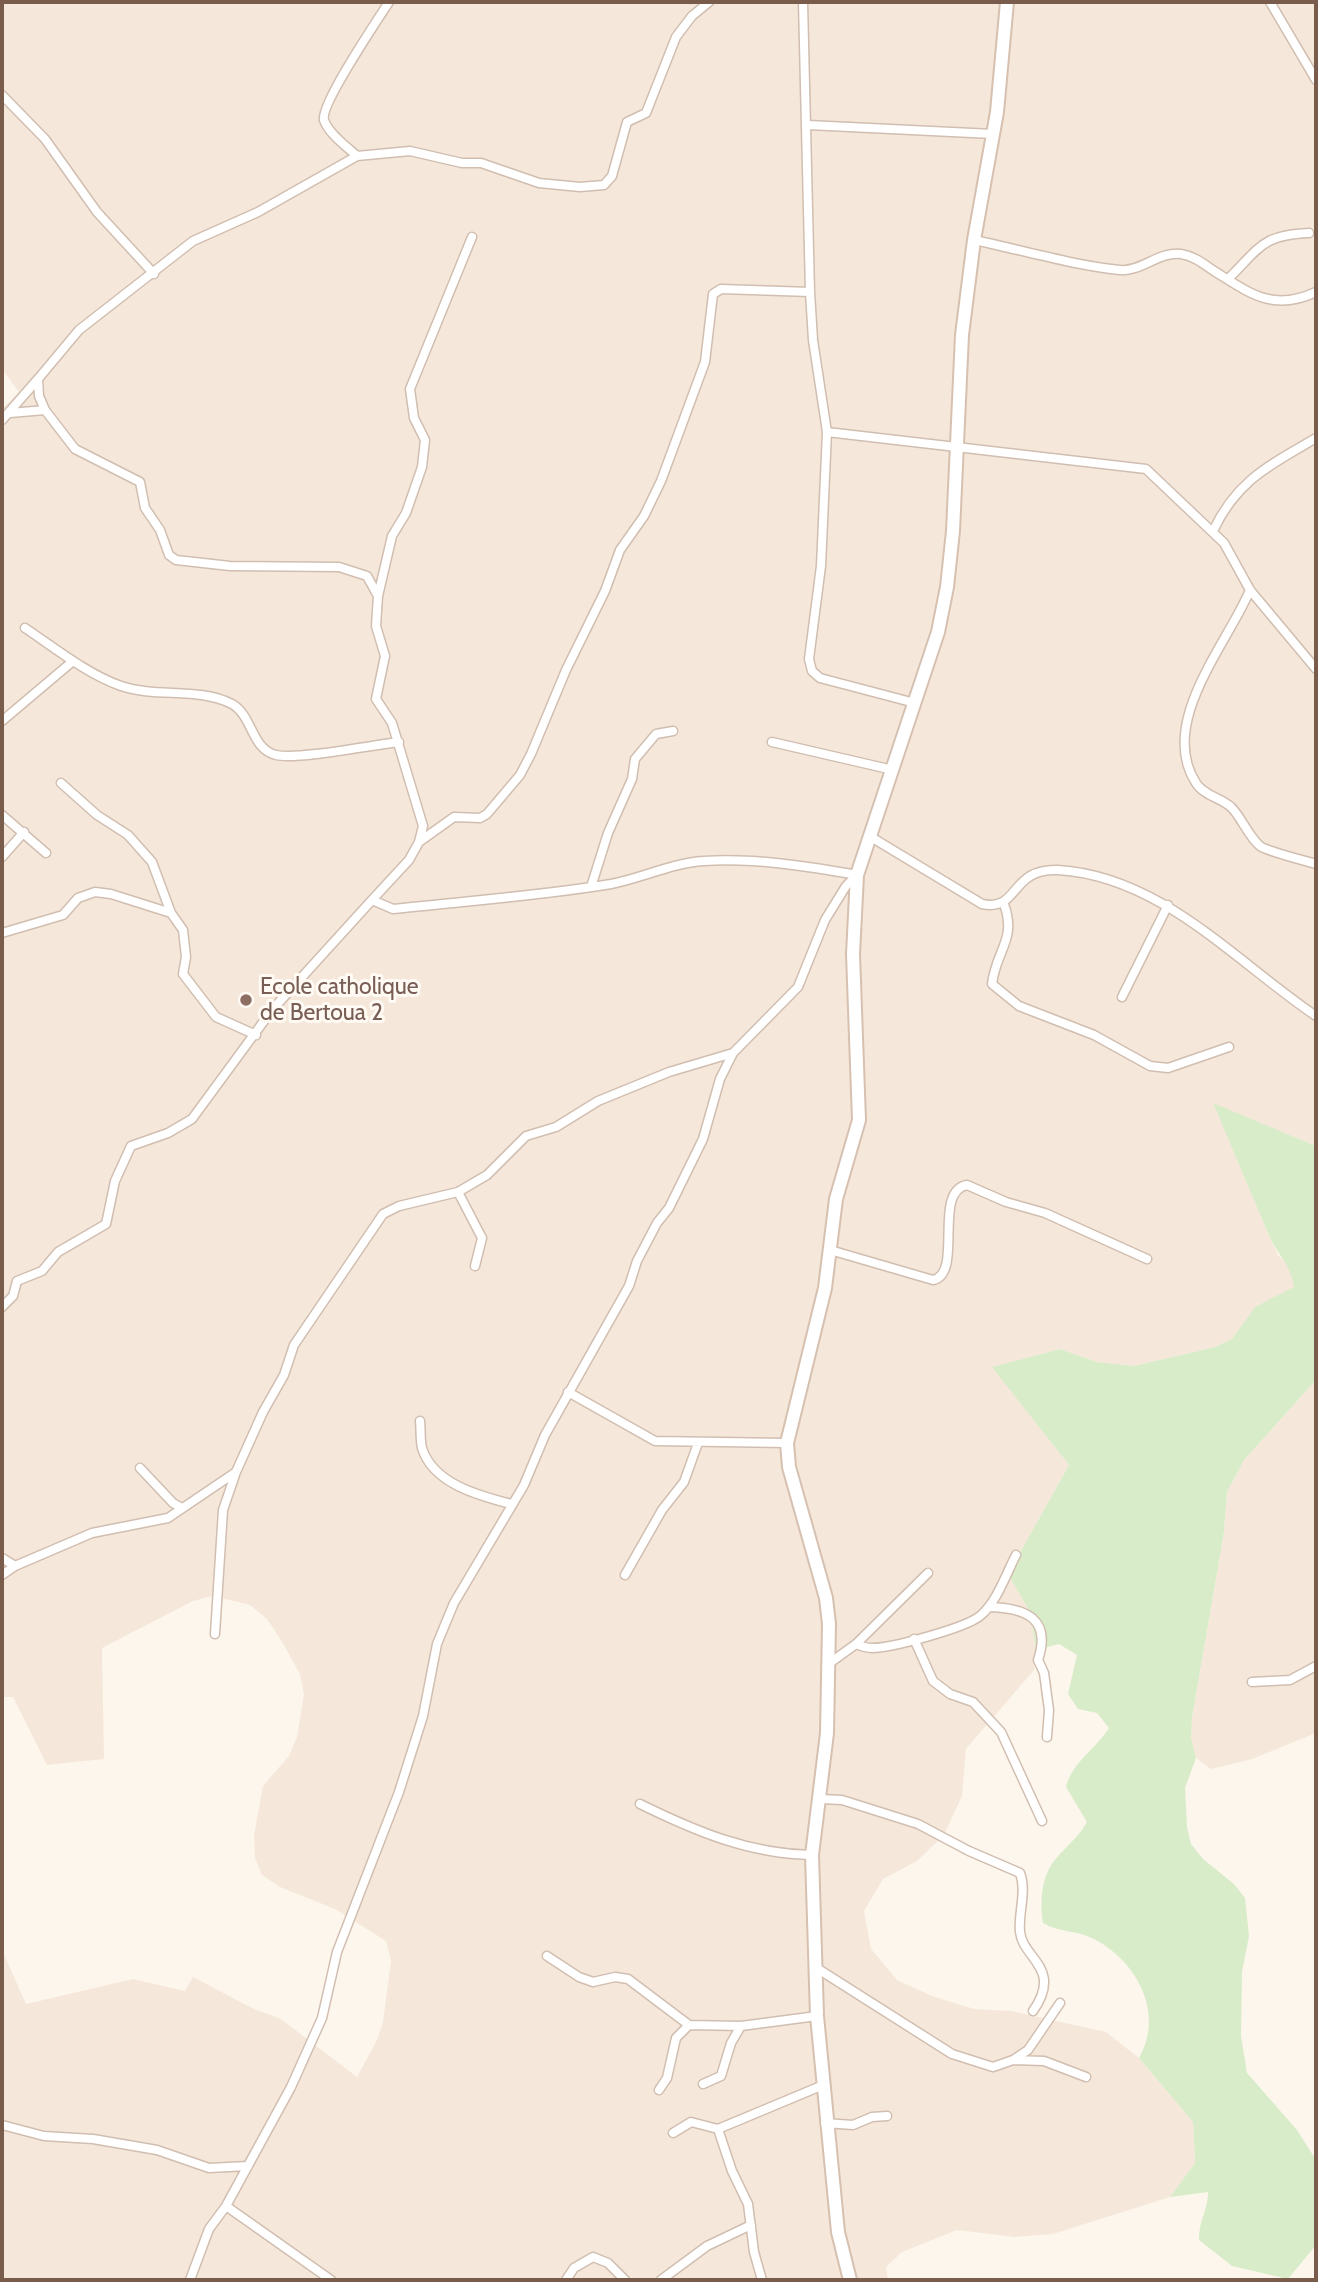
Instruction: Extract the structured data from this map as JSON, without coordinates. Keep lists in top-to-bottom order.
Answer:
{
  "places": ["Ecole catholique de Bertoua 2"]
}
